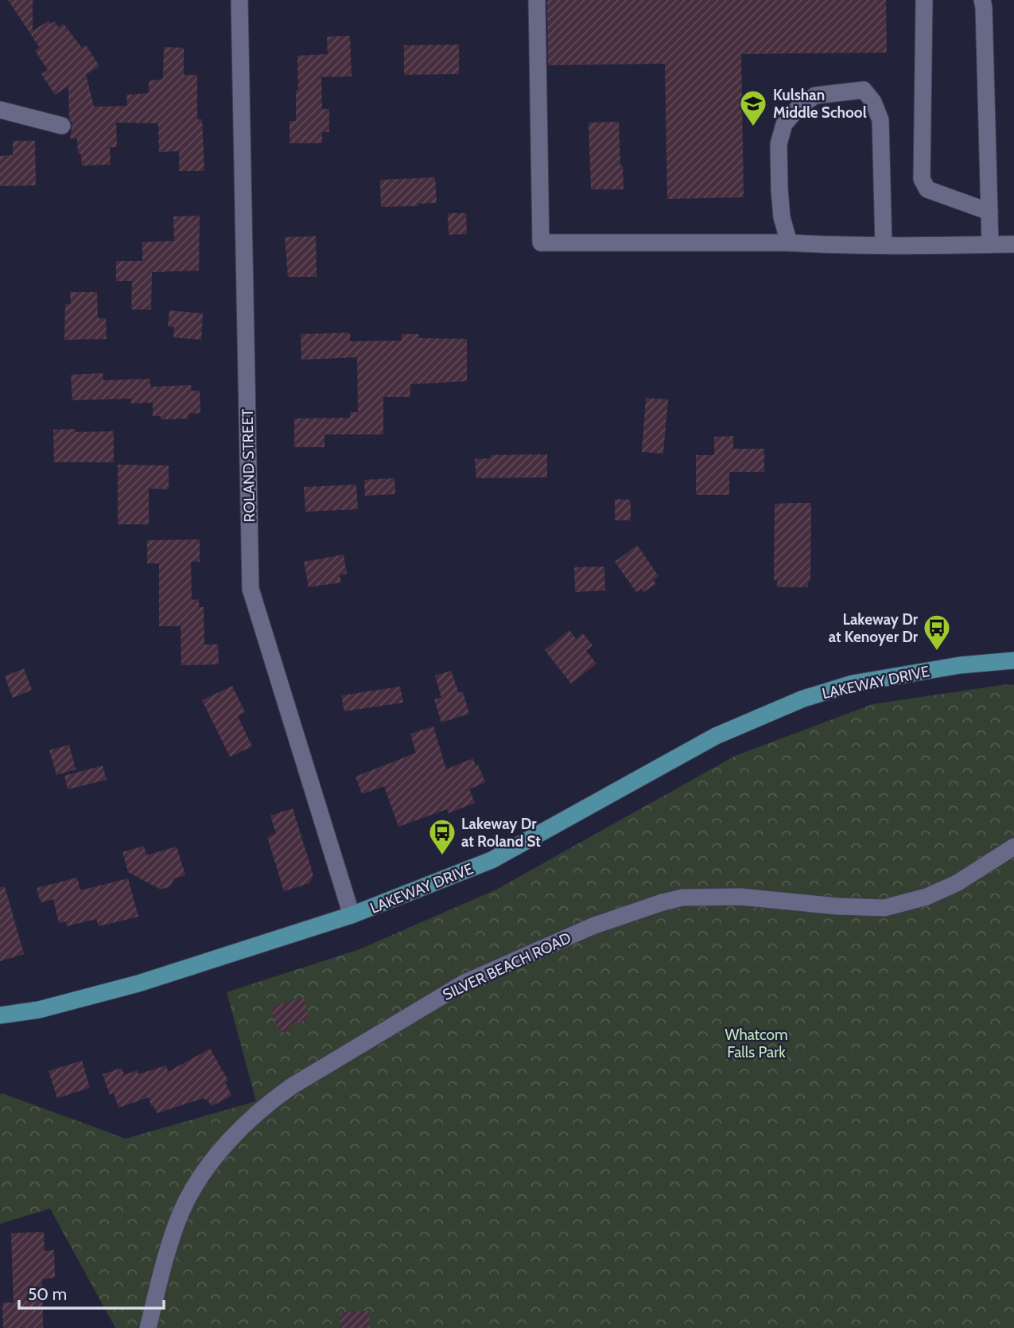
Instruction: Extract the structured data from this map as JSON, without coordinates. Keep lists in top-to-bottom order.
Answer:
{
  "streets": {
    "main road": ["LAKEWAY DRIVE"],
    "street": ["ROLAND STREET", "SILVER BEACH ROAD"]
  },
  "crossings": [
    ["ROLAND STREET", "LAKEWAY DRIVE"]
  ],
  "parks": ["Whatcom Falls Park"],
  "places": {
    "school or university": ["Kulshan Middle School"],
    "bus stop": ["Lakeway Dr at Kenoyer Dr", "Lakeway Dr at Roland St"]
  },
  "scale_bar": "50 m"
}
